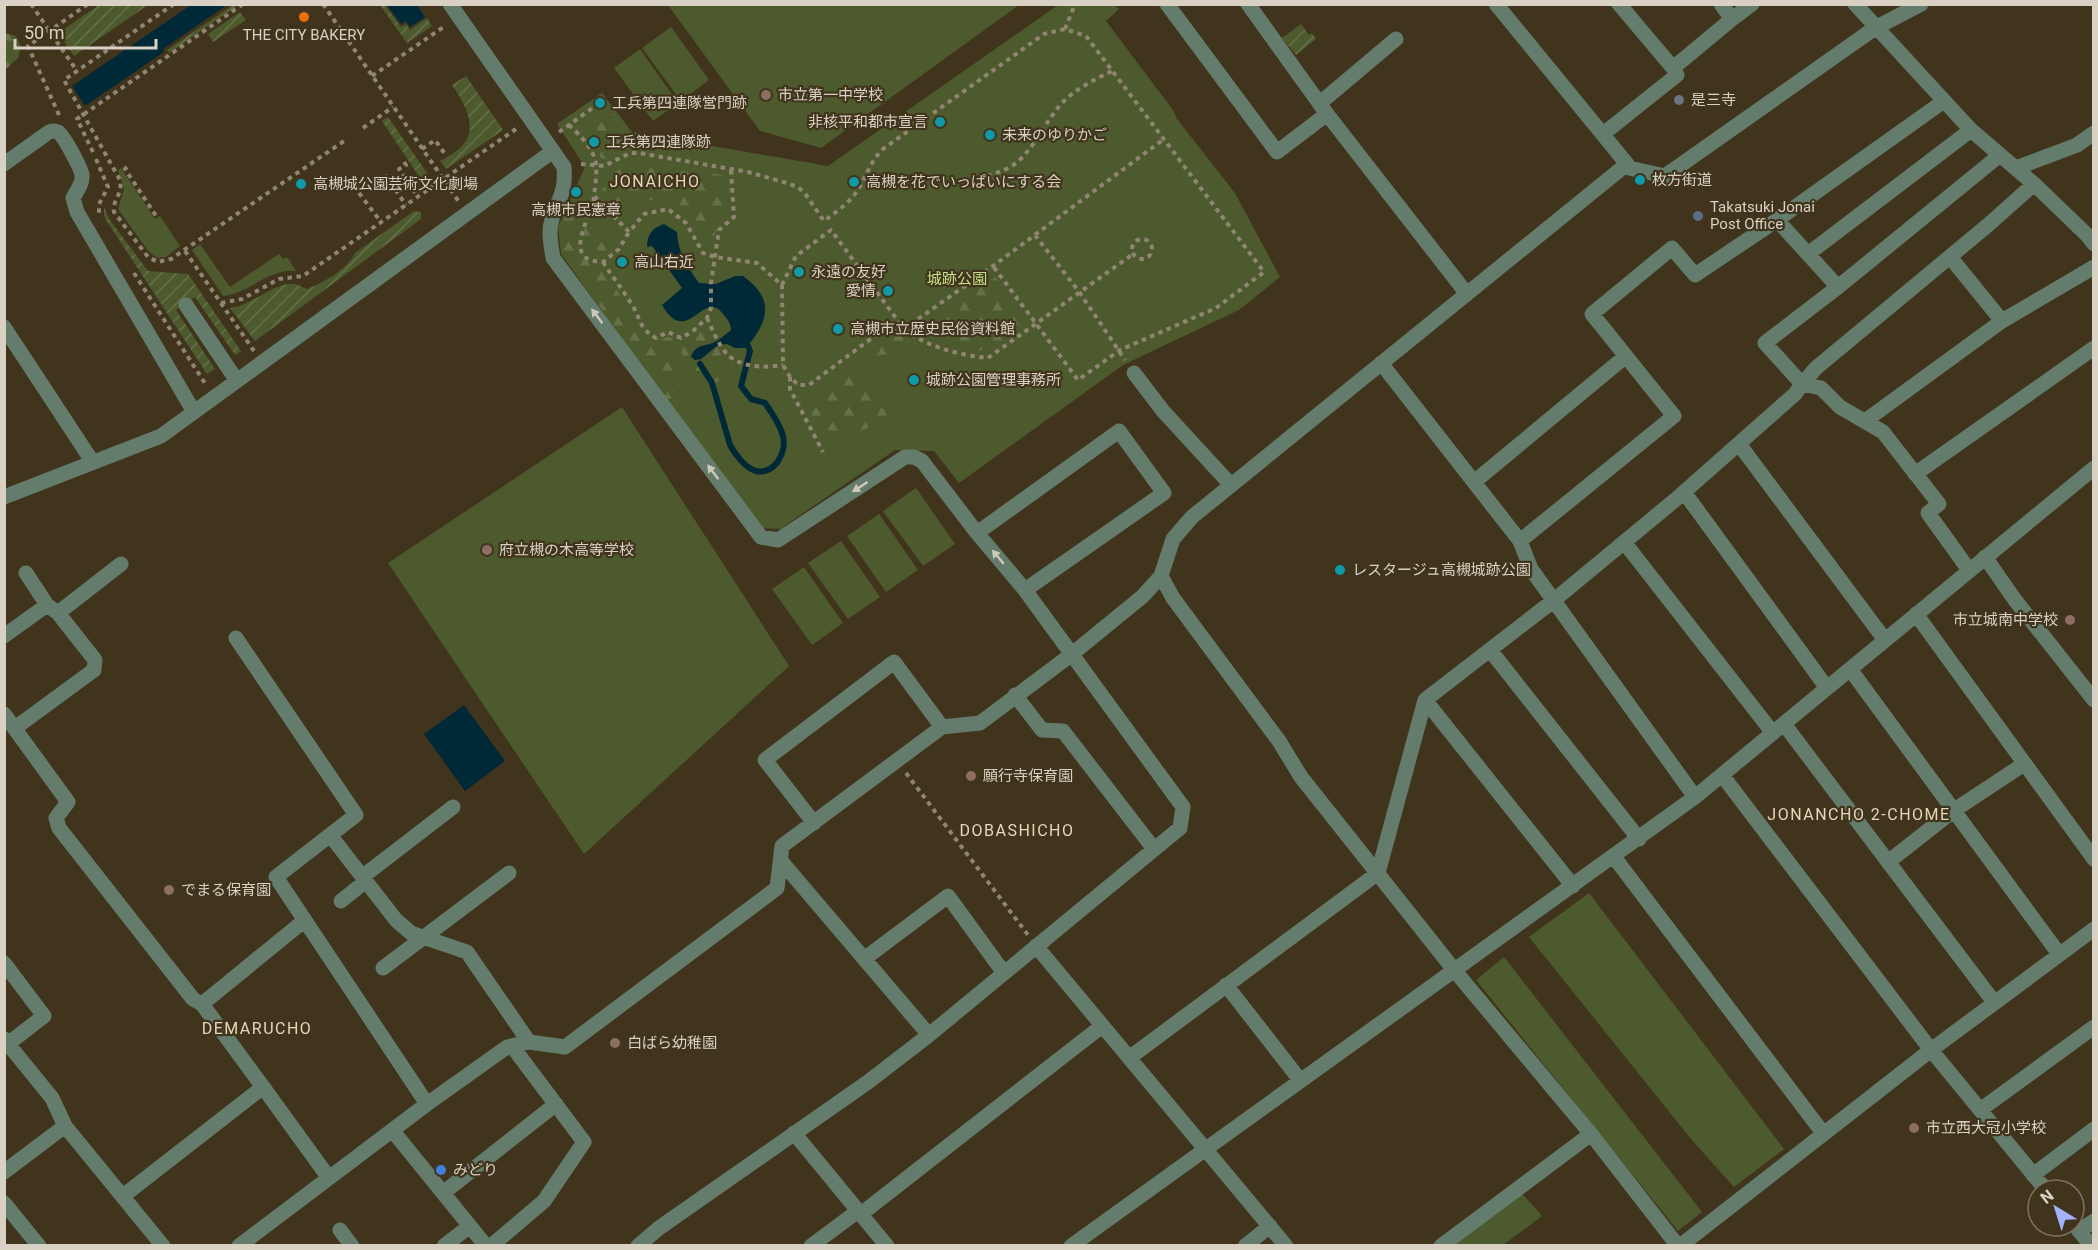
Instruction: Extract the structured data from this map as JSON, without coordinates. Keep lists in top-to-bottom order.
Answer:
{
  "districts": [
    "JONAICHO",
    "JONANCHO 2-CHOME",
    "DOBASHICHO",
    "DEMARUCHO"
  ],
  "parks": ["城跡公園"],
  "places": [
    "THE CITY BAKERY",
    "市立第一中学校",
    "是三寺",
    "工兵第四連隊営門跡",
    "非核平和都市宣言",
    "未来のゆりかご",
    "工兵第四連隊跡",
    "枚方街道",
    "高槻を花でいっぱいにする会",
    "高槻城公園芸術文化劇場",
    "高槻市民憲章",
    "Takatsuki Jonai Post Office",
    "高山右近",
    "永遠の友好",
    "愛情",
    "高槻市立歴史民俗資料館",
    "城跡公園管理事務所",
    "府立槻の木高等学校",
    "レスタージュ高槻城跡公園",
    "市立城南中学校",
    "願行寺保育園",
    "でまる保育園",
    "白ばら幼稚園",
    "市立西大冠小学校",
    "みどり"
  ],
  "scale_bar": "50 m",
  "north": "top left"
}
